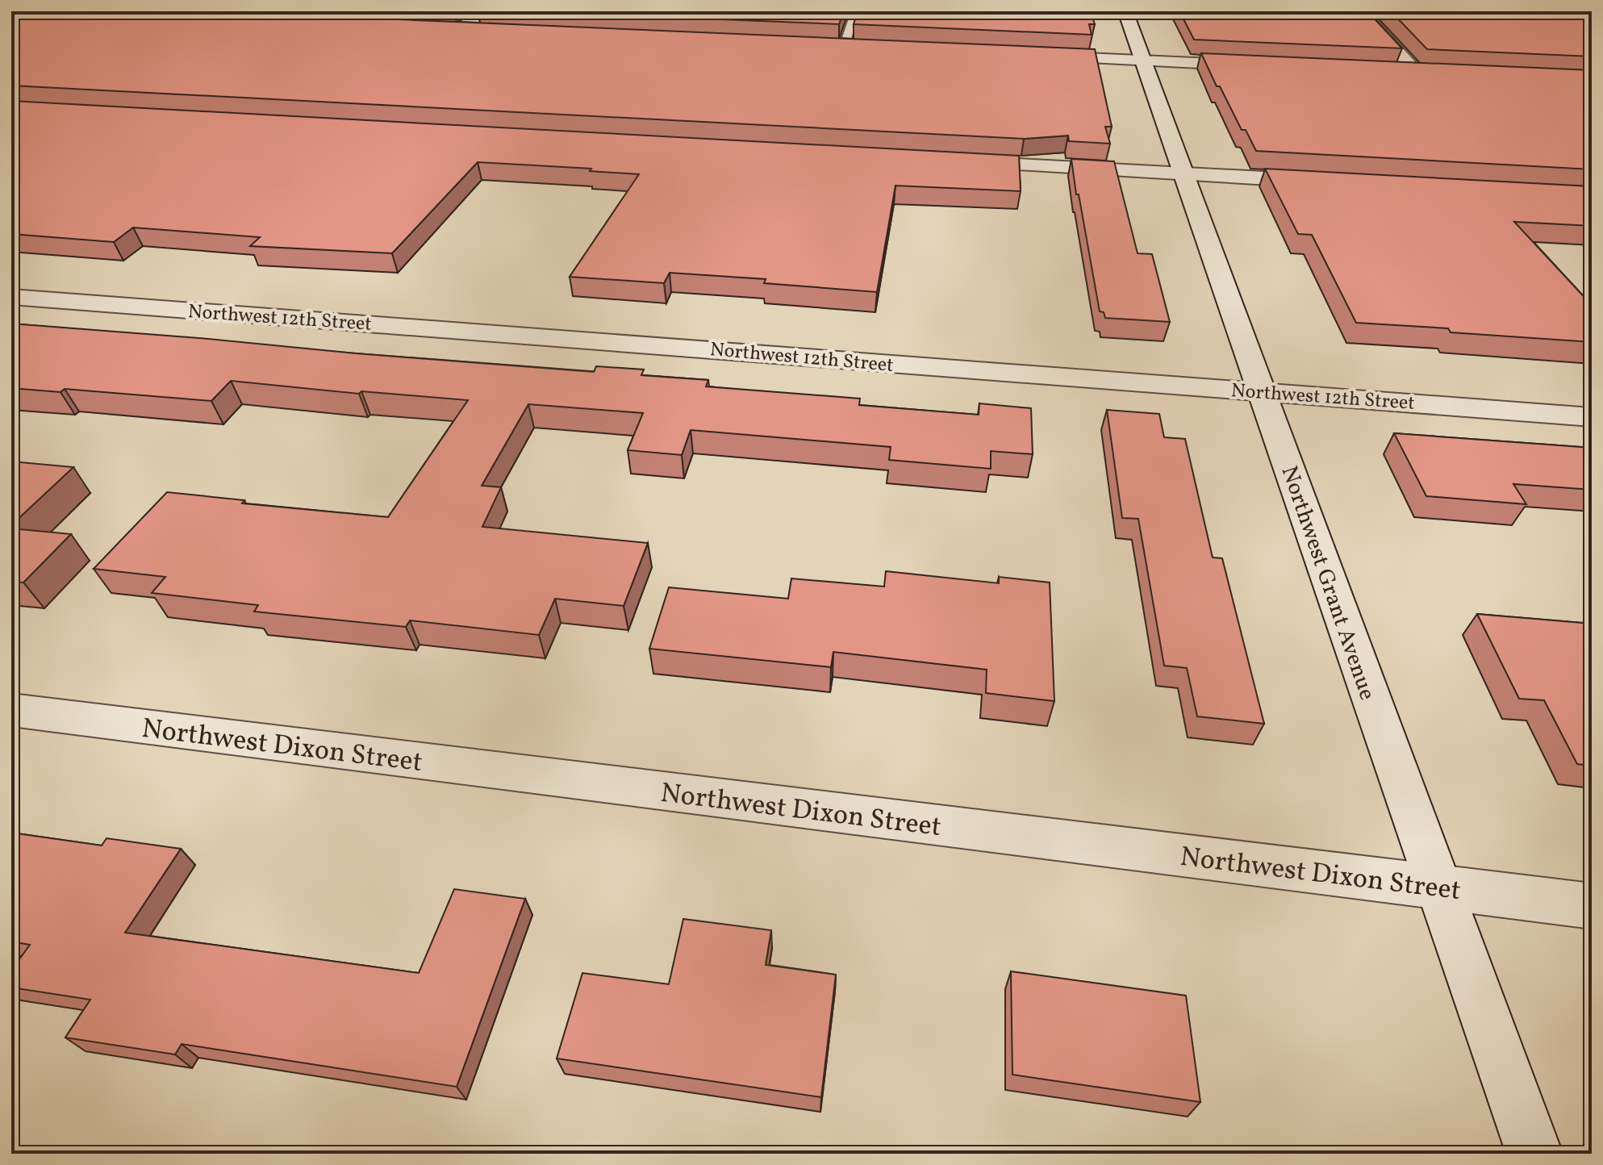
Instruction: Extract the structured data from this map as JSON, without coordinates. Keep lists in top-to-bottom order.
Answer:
{
  "streets": {
    "street": ["Northwest 12th Street", "Northwest Grant Avenue", "Northwest Dixon Street"]
  },
  "crossings": [
    ["Northwest 12th Street", "Northwest Grant Avenue"],
    ["Northwest Grant Avenue", "Northwest Dixon Street"]
  ]
}
